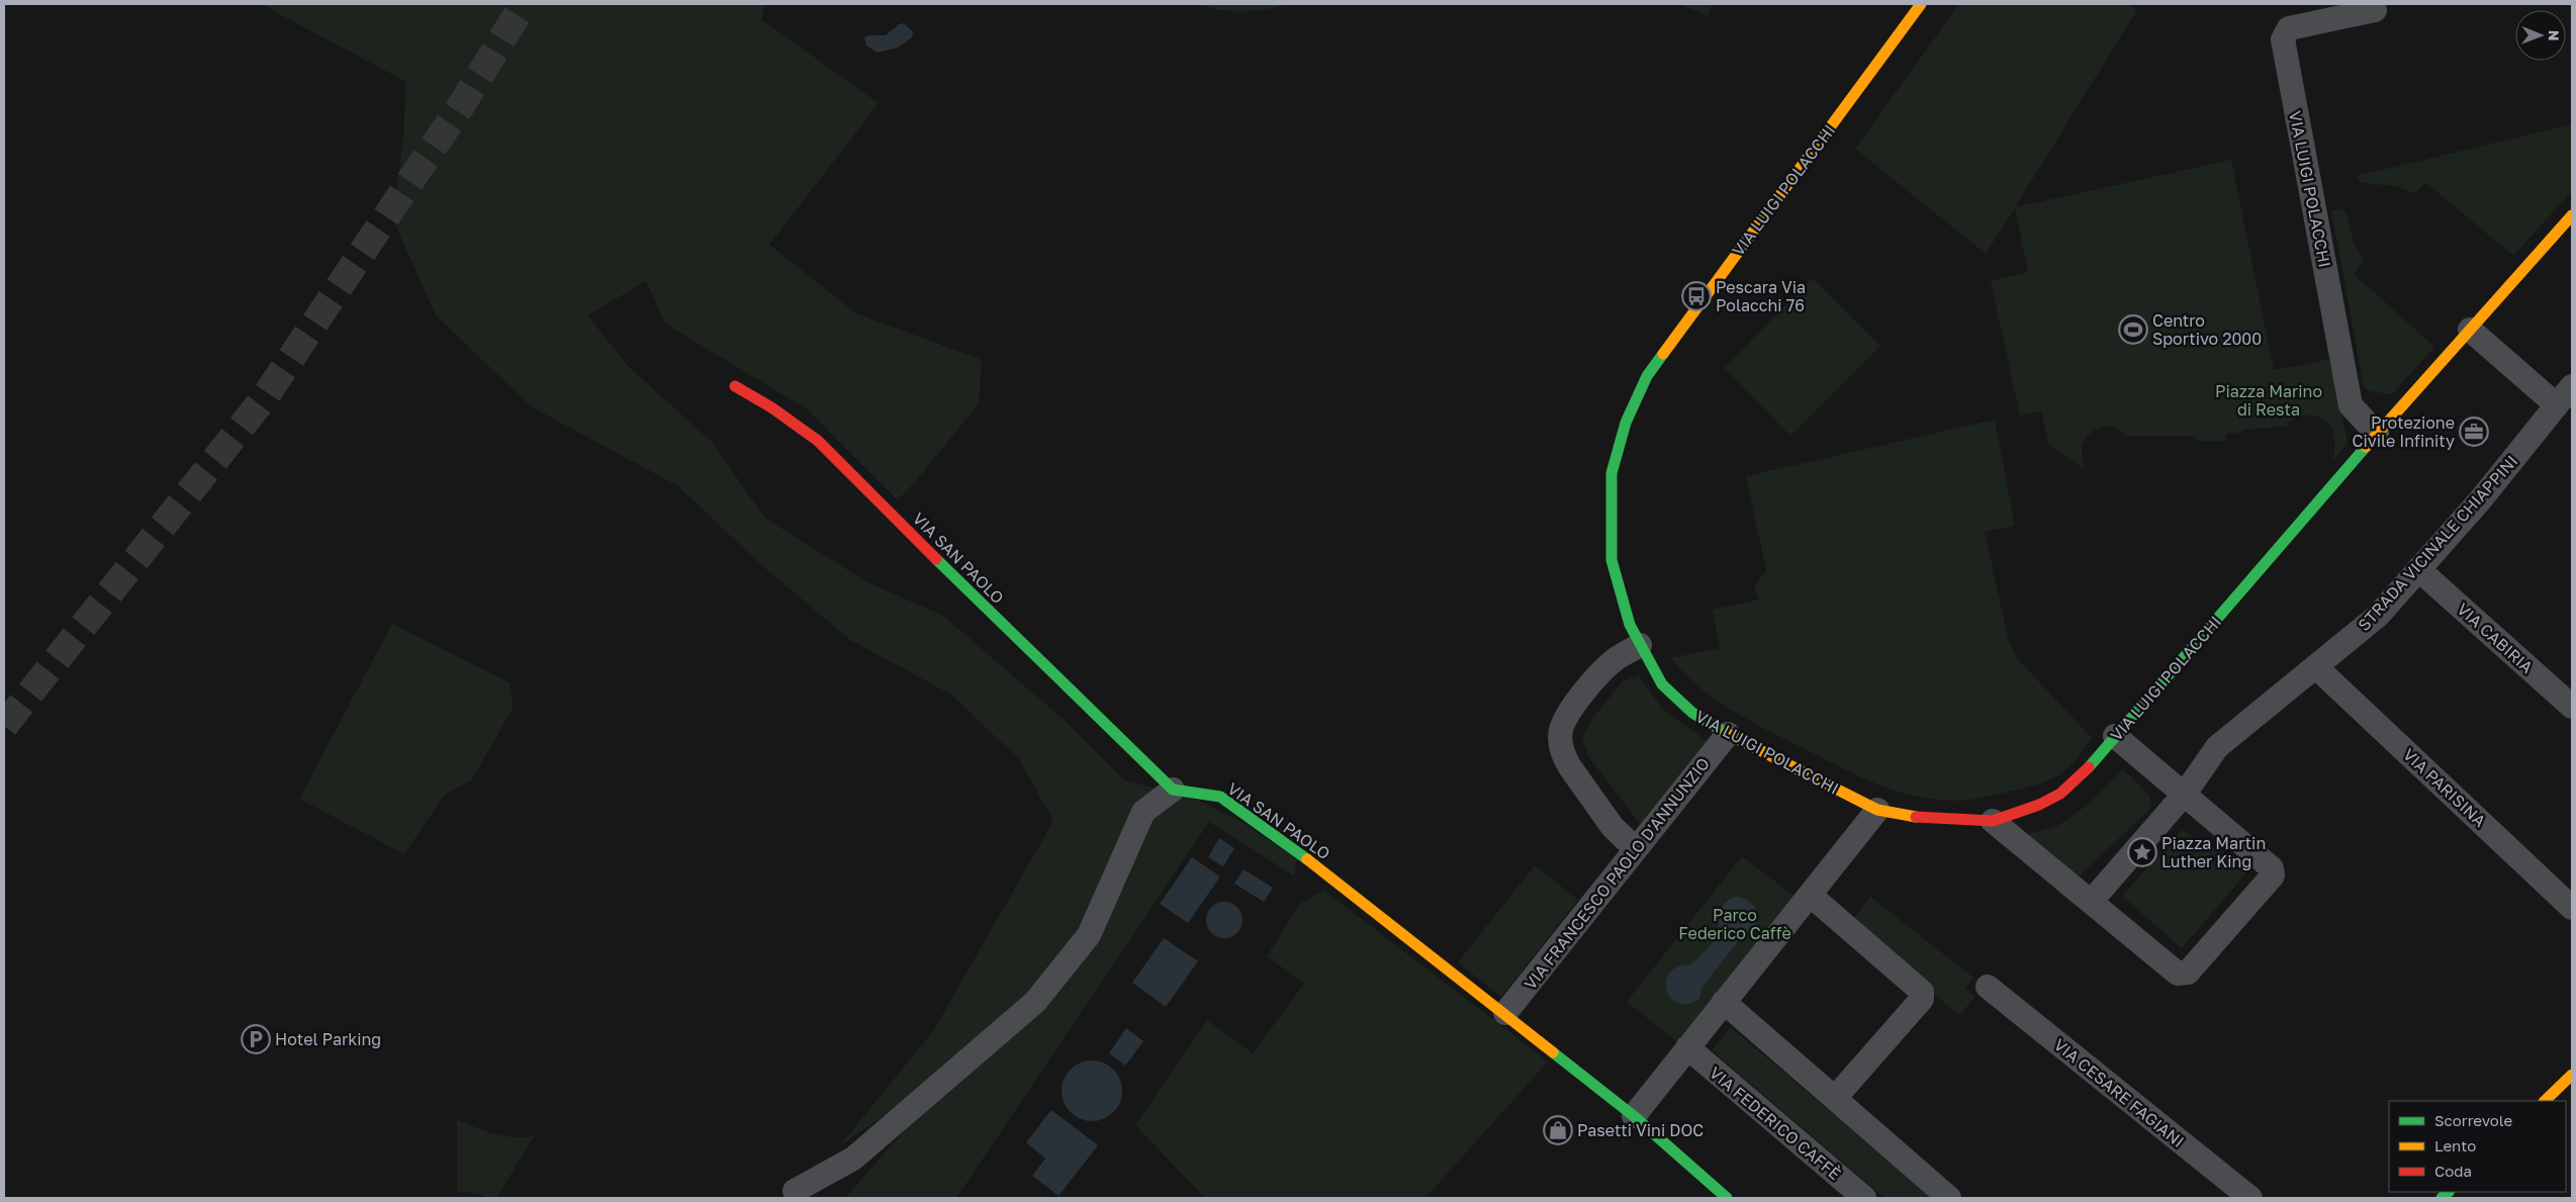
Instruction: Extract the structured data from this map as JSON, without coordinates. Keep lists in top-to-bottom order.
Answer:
{
  "streets": {
    "street": [
      "VIA LUIGI POLACCHI",
      "STRADA VICINALE CHIAPPINI",
      "VIA SAN PAOLO",
      "VIA CABIRIA",
      "VIA PARISINA",
      "VIA FRANCESCO PAOLO D'ANNUNZIO",
      "VIA CESARE FAGIANI",
      "VIA FEDERICO CAFFÈ"
    ]
  },
  "crossings": [
    ["VIA LUIGI POLACCHI", "VIA FRANCESCO PAOLO D'ANNUNZIO"],
    ["STRADA VICINALE CHIAPPINI", "VIA CABIRIA"],
    ["STRADA VICINALE CHIAPPINI", "VIA PARISINA"],
    ["VIA SAN PAOLO", "VIA FRANCESCO PAOLO D'ANNUNZIO"]
  ],
  "parks": ["Piazza Marino di Resta", "Parco Federico Caffè"],
  "places": {
    "bus stop": ["Pescara Via Polacchi 76"],
    "sports": ["Centro Sportivo 2000"],
    "office": ["Protezione Civile Infinity"],
    "place": ["Piazza Martin Luther King"],
    "parking": ["Hotel Parking"],
    "shop": ["Pasetti Vini DOC"]
  },
  "legend": ["Scorrevole", "Lento", "Coda"],
  "north": "right"
}
